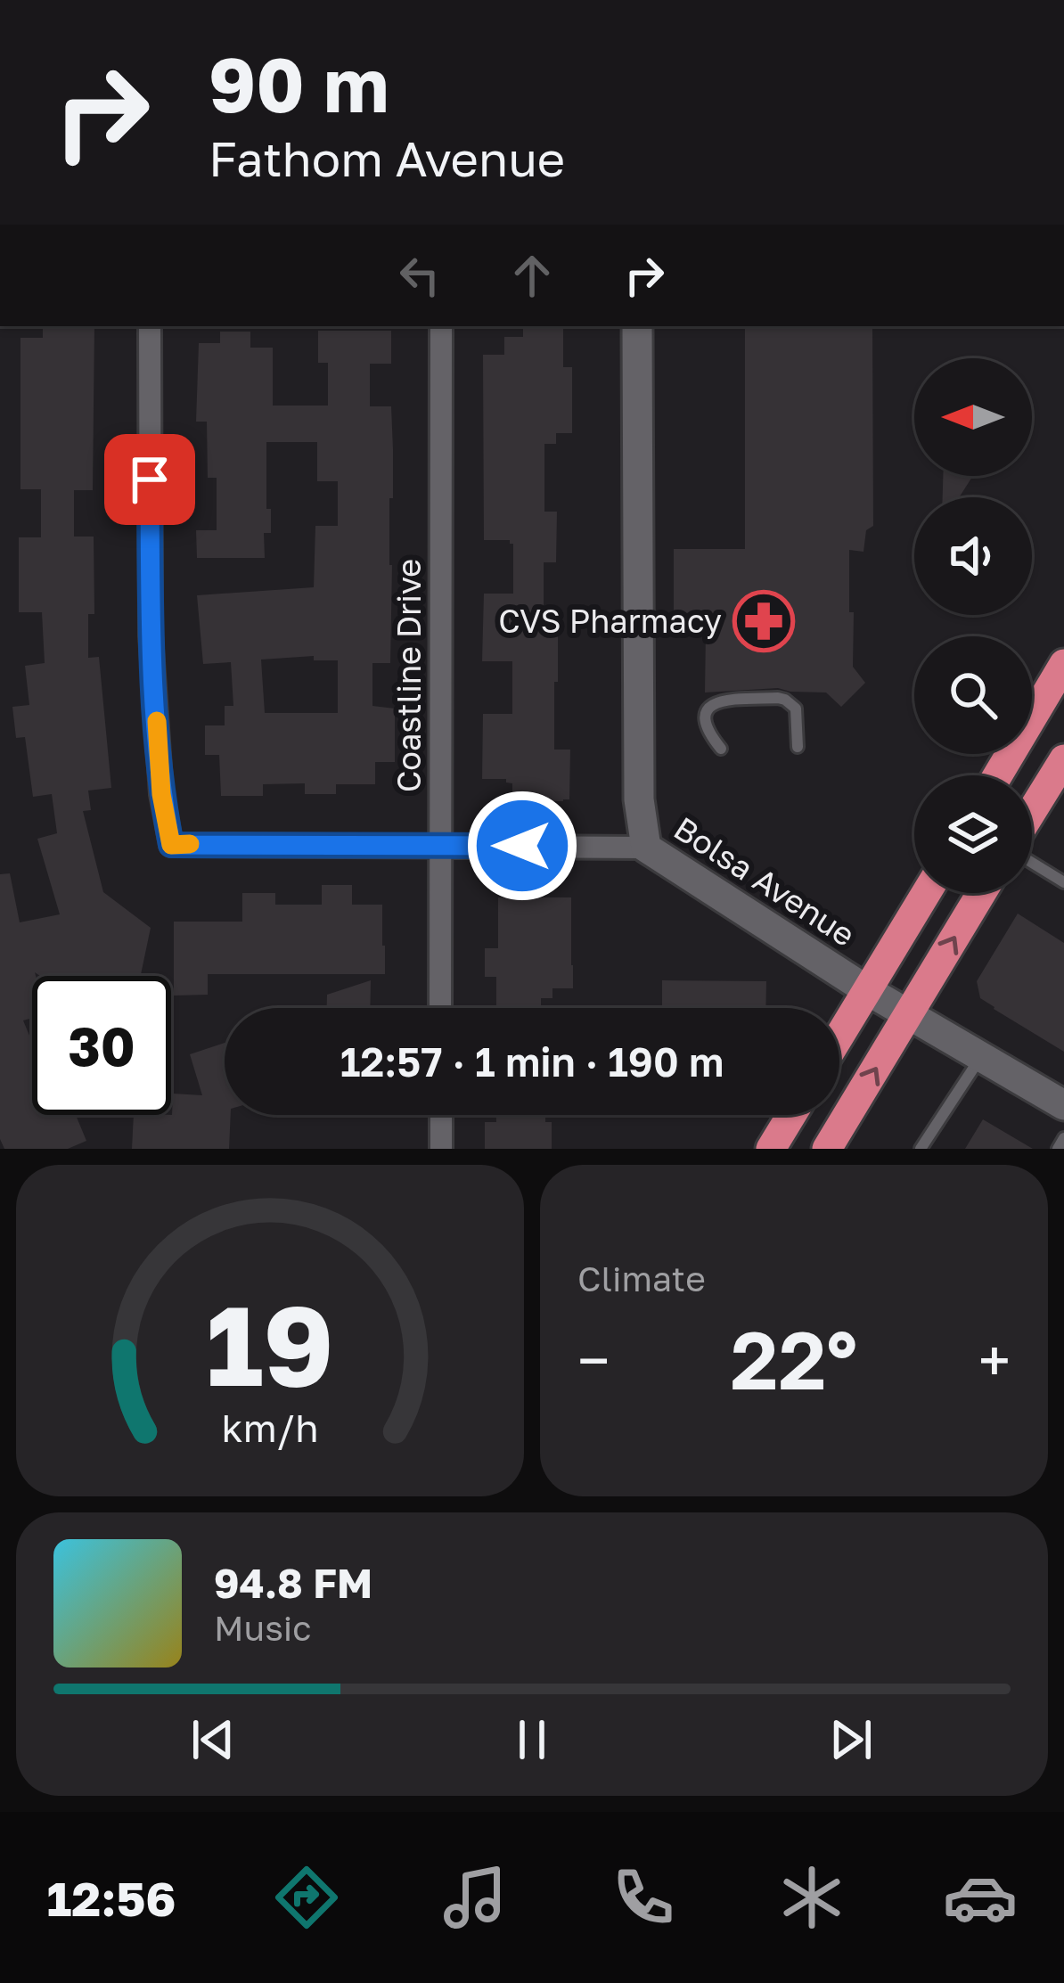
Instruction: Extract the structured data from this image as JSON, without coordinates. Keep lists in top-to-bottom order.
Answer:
{
  "streets": {
    "main road": ["Bolsa Avenue"],
    "street": ["Coastline Drive"]
  },
  "places": {
    "pharmacy": ["CVS Pharmacy"]
  },
  "north": "left",
  "page": {
    "turn": ["90 m", "Fathom Avenue"],
    "limit": "30",
    "trip": "12:57 · 1 min · 190 m",
    "tile": "Climate",
    "heat": ["−", "22°", "+"],
    "song": ["94.8 FM", "Music"],
    "tabs": "12:56",
    "gauge": ["19", "km/h"]
  }
}
